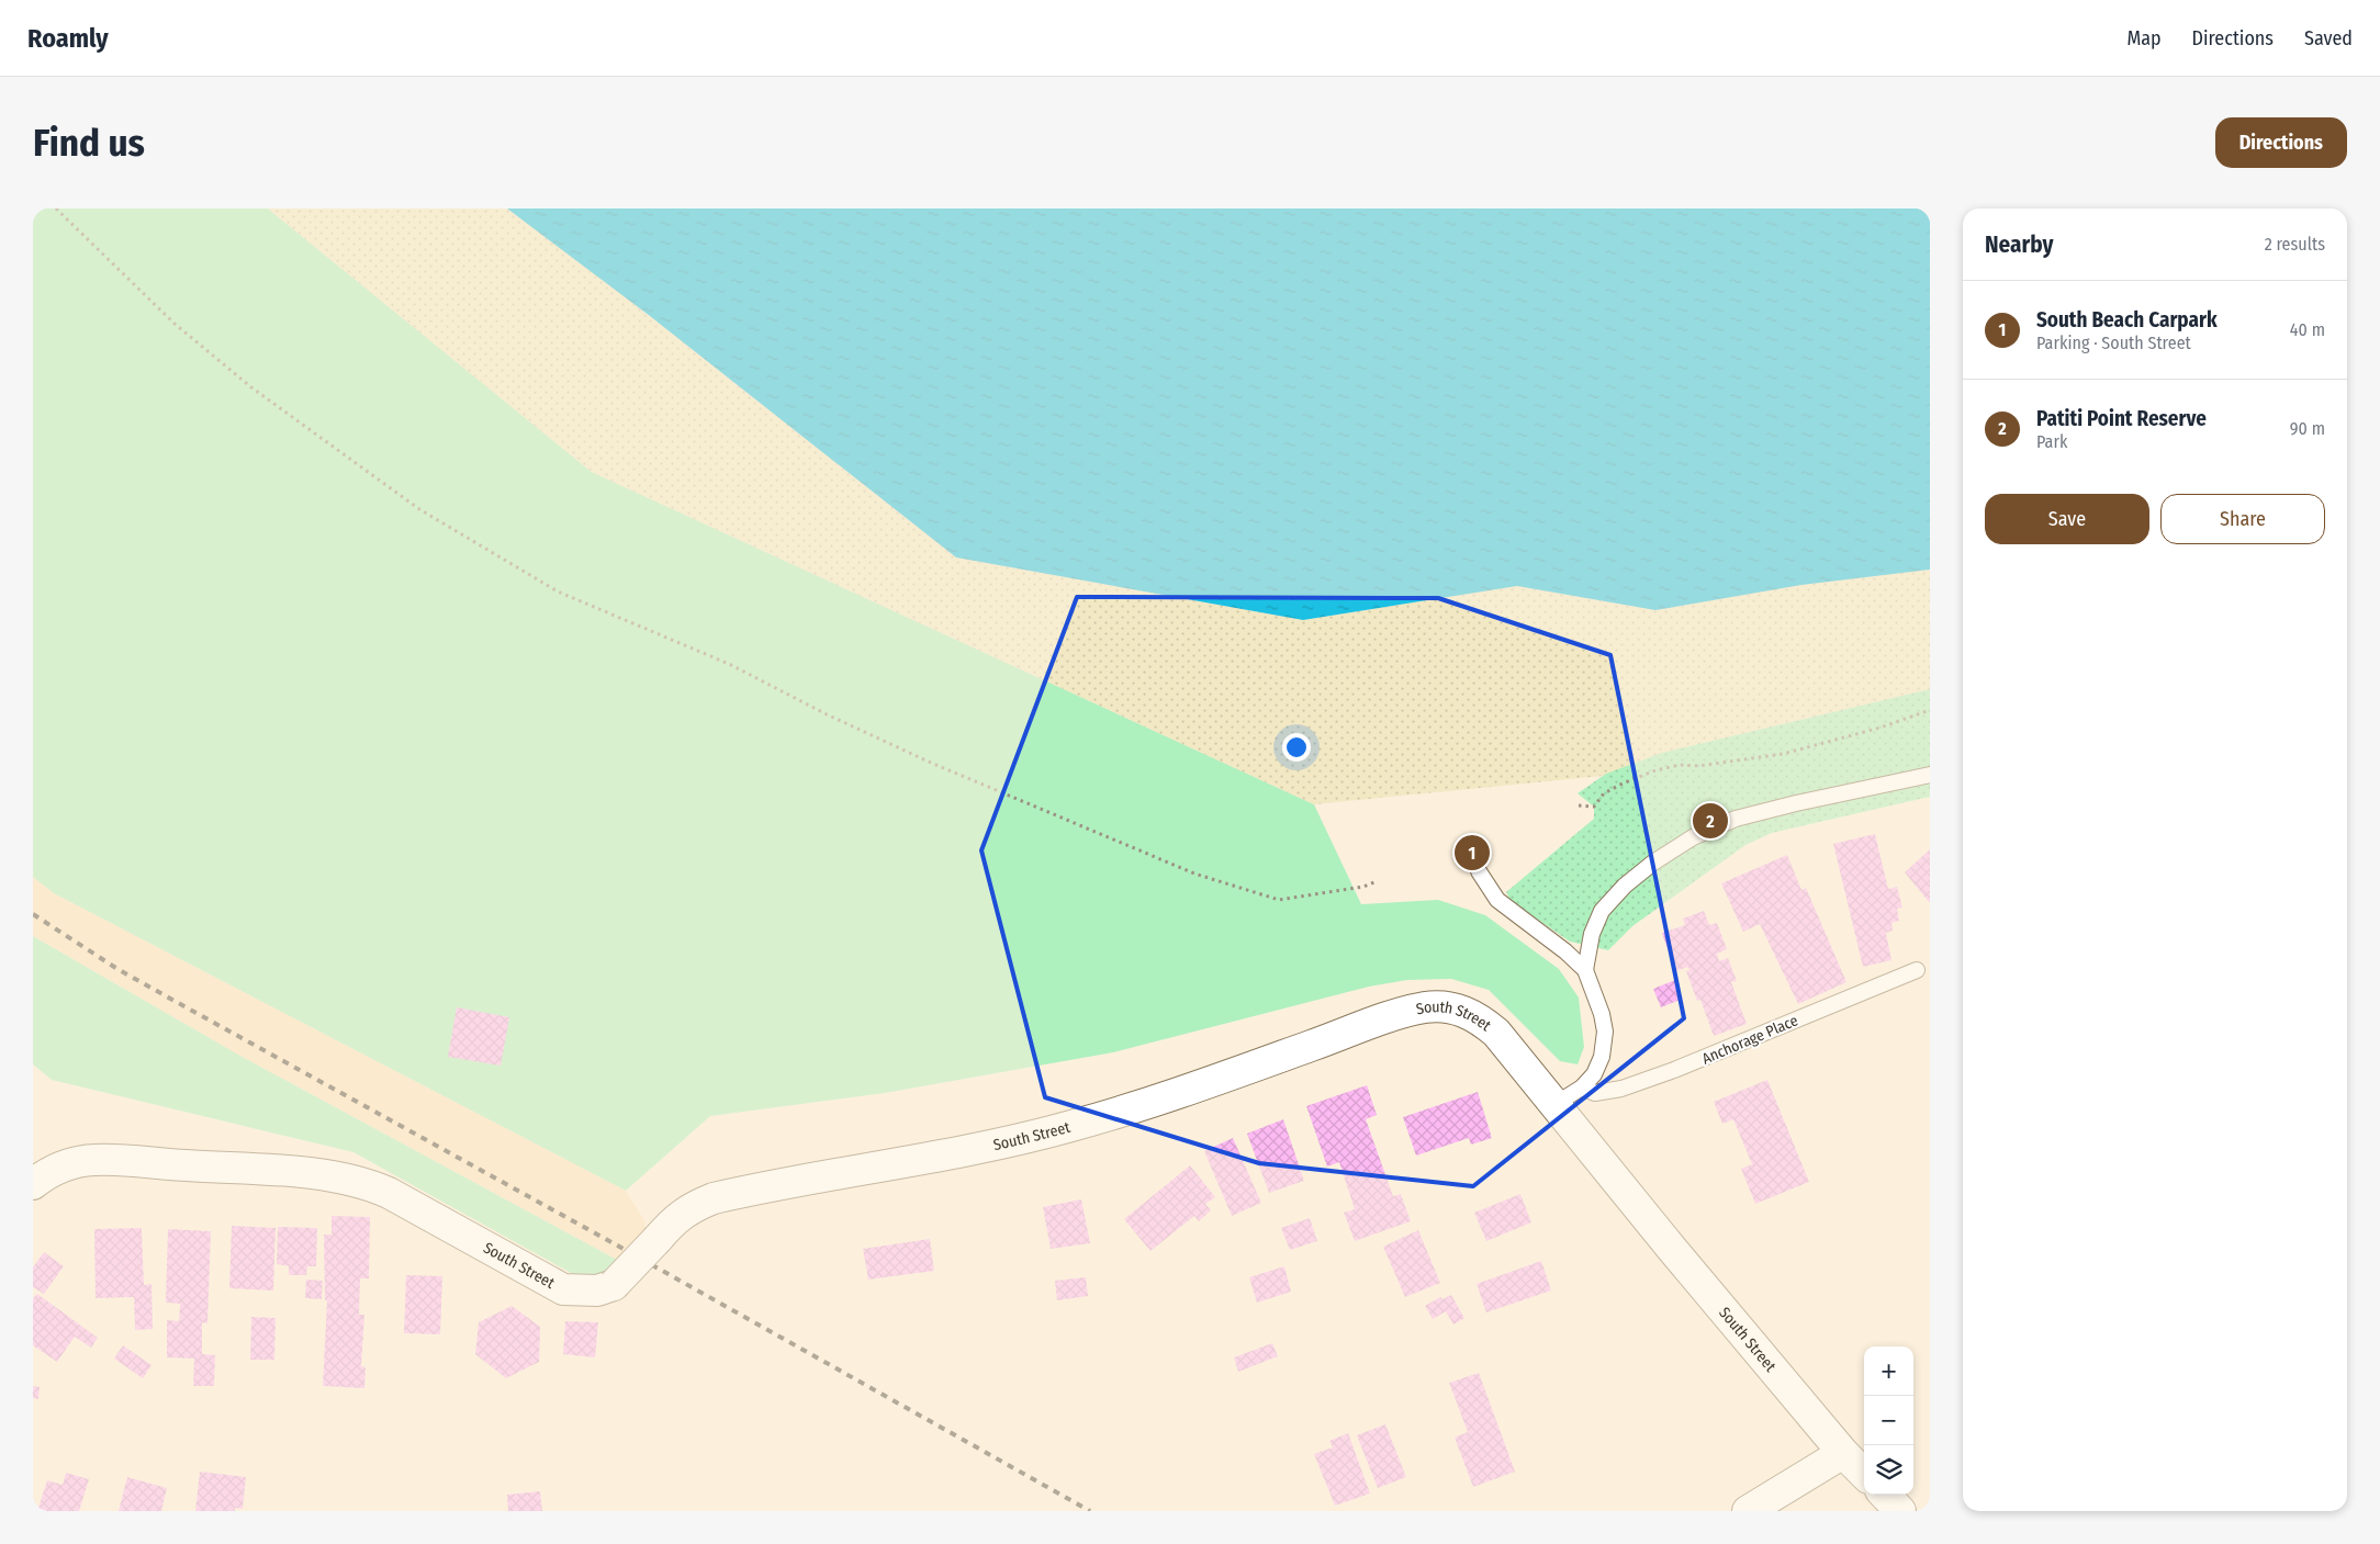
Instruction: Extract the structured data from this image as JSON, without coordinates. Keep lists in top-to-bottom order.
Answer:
{
  "streets": {
    "street": ["South Street"],
    "lane": ["Anchorage Place"]
  },
  "page": {
    "header": "Roamly",
    "nav": ["Map", "Directions", "Saved"],
    "buttons": [
      "Directions",
      ["Save", "Share"]
    ],
    "title": "Find us",
    "heading": ["Nearby", "2 results"],
    "list": [
      {
        "mark": "1",
        "name": "South Beach Carpark",
        "note": "Parking · South Street",
        "value": "40 m"
      },
      {
        "mark": "2",
        "name": "Patiti Point Reserve",
        "note": "Park",
        "value": "90 m"
      }
    ],
    "pins": ["2", "1"],
    "map_buttons": ["+", "−"]
  }
}
